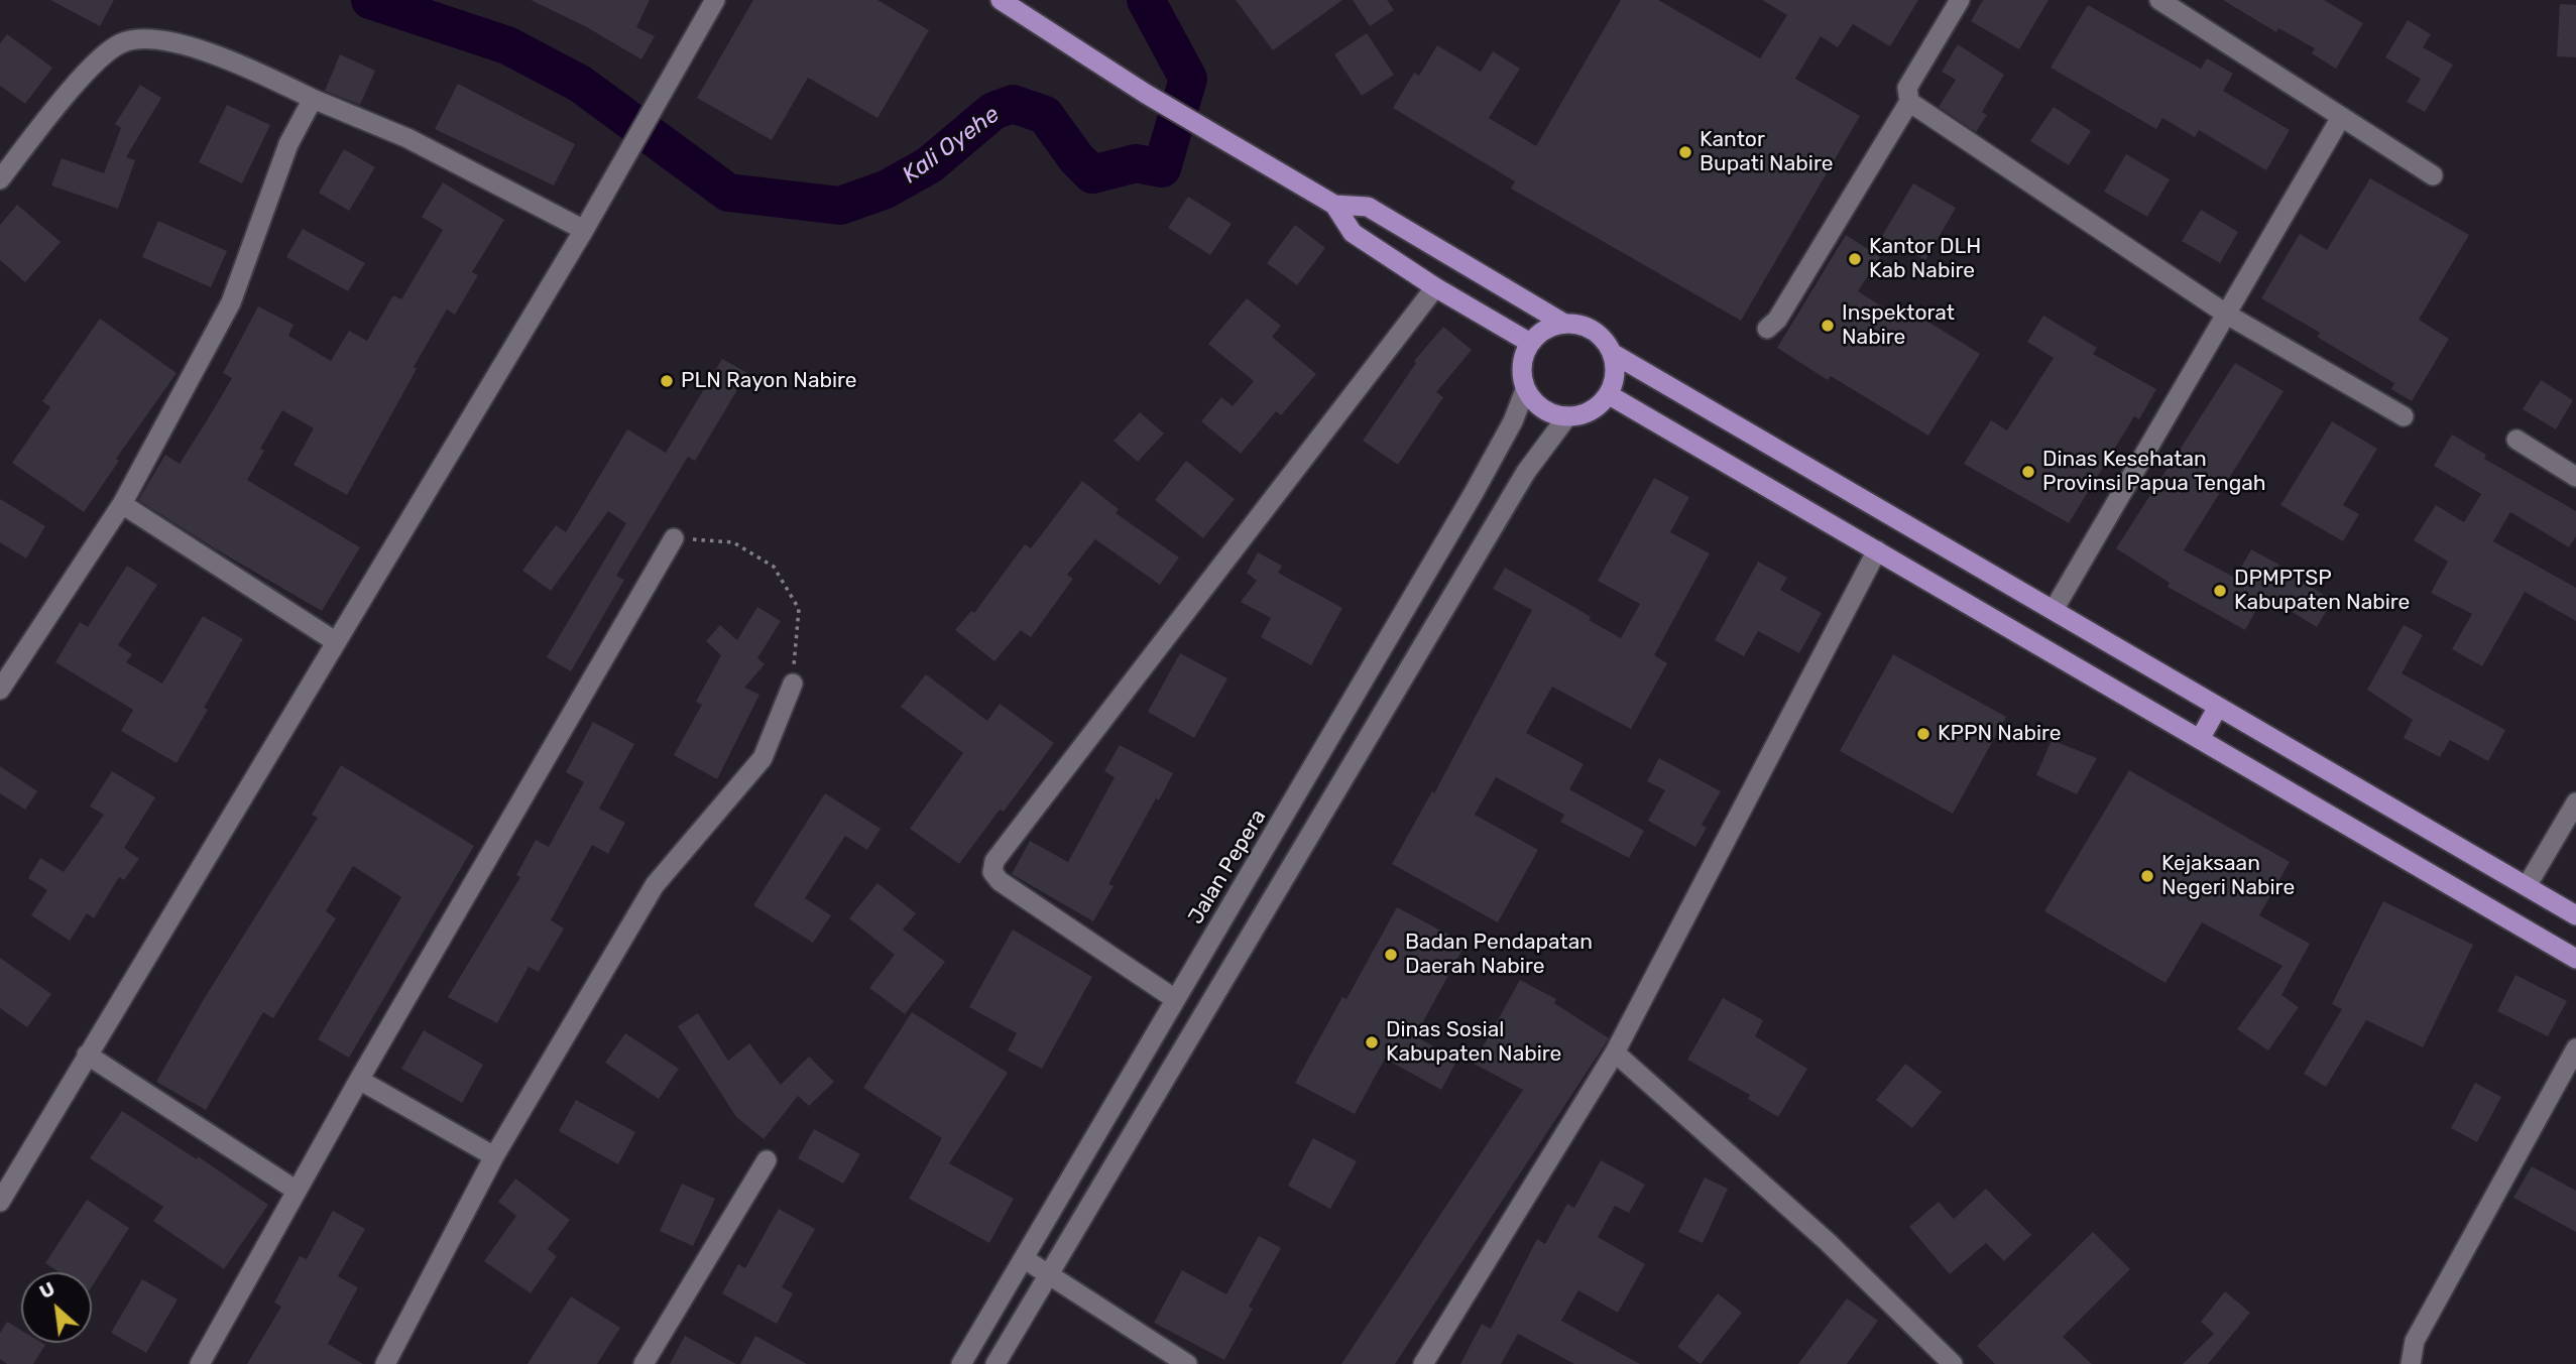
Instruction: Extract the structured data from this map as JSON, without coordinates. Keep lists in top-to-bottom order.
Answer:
{
  "streets": {
    "street": ["Jalan Pepera"]
  },
  "water": ["Kali Oyehe"],
  "places": [
    "Kantor Bupati Nabire",
    "Kantor DLH Kab Nabire",
    "Inspektorat Nabire",
    "PLN Rayon Nabire",
    "Dinas Kesehatan Provinsi Papua Tengah",
    "DPMPTSP Kabupaten Nabire",
    "KPPN Nabire",
    "Kejaksaan Negeri Nabire",
    "Badan Pendapatan Daerah Nabire",
    "Dinas Sosial Kabupaten Nabire"
  ],
  "north": "top left"
}
